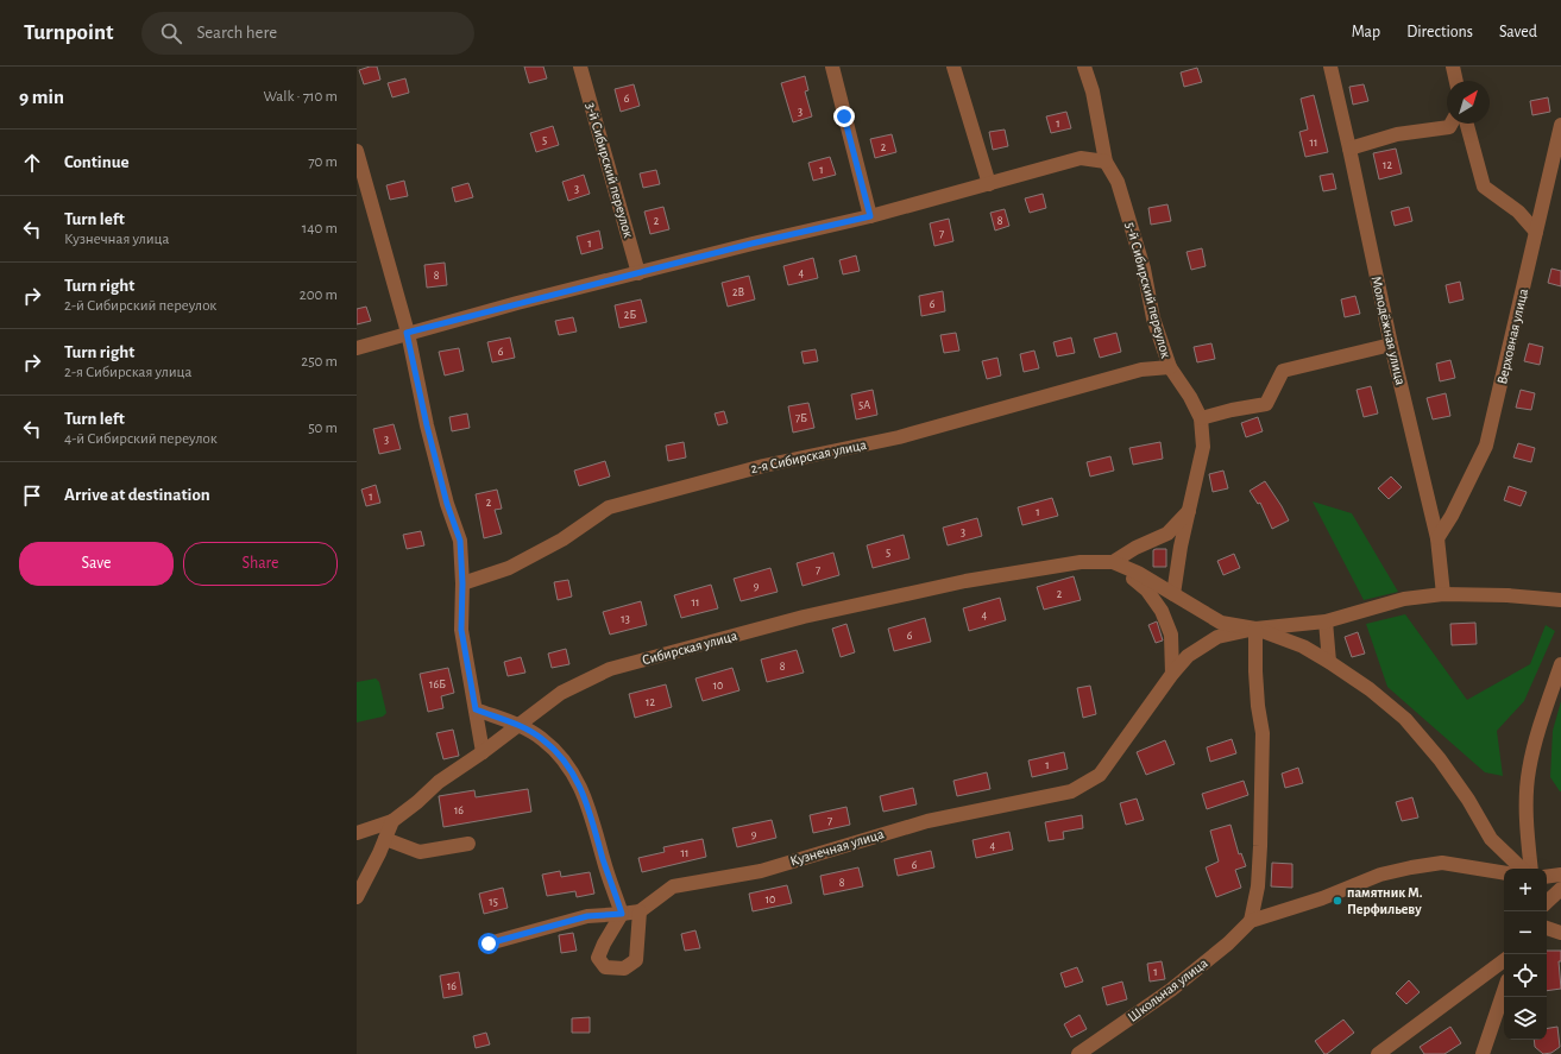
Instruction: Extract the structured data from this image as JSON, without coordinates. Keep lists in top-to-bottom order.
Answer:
{
  "streets": {
    "street": [
      "3-й Сибирский переулок",
      "5-й Сибирский переулок",
      "Молодёжная улица",
      "Верховная улица",
      "2-я Сибирская улица",
      "Сибирская улица",
      "Кузнечная улица",
      "Школьная улица"
    ]
  },
  "crossings": [
    ["5-й Сибирский переулок", "2-я Сибирская улица"],
    ["Молодёжная улица", "Верховная улица"]
  ],
  "places": ["памятник М. Перфильеву"],
  "house_numbers": [
    "6",
    "3",
    "1",
    "5",
    "11",
    "2",
    "12",
    "1",
    "3",
    "2",
    "8",
    "7",
    "1",
    "4",
    "8",
    "2В",
    "6",
    "2Б",
    "6",
    "5А",
    "7Б",
    "3",
    "1",
    "2",
    "1",
    "3",
    "5",
    "7",
    "9",
    "2",
    "11",
    "4",
    "13",
    "6",
    "8",
    "16Б",
    "10",
    "12",
    "1",
    "16",
    "7",
    "9",
    "4",
    "11",
    "6",
    "8",
    "10",
    "15",
    "1",
    "16"
  ],
  "north": "top right",
  "page": {
    "header": "Turnpoint",
    "search": "Search here",
    "nav": ["Map", "Directions", "Saved"],
    "heading": ["9 min", "Walk · 710 m"],
    "list": [
      ["Continue", "70 m"],
      ["Turn left", "Кузнечная улица", "140 m"],
      ["Turn right", "2-й Сибирский переулок", "200 m"],
      ["Turn right", "2-я Сибирская улица", "250 m"],
      ["Turn left", "4-й Сибирский переулок", "50 m"],
      "Arrive at destination"
    ],
    "buttons": ["Save", "Share"],
    "map_buttons": ["+", "−"]
  }
}
